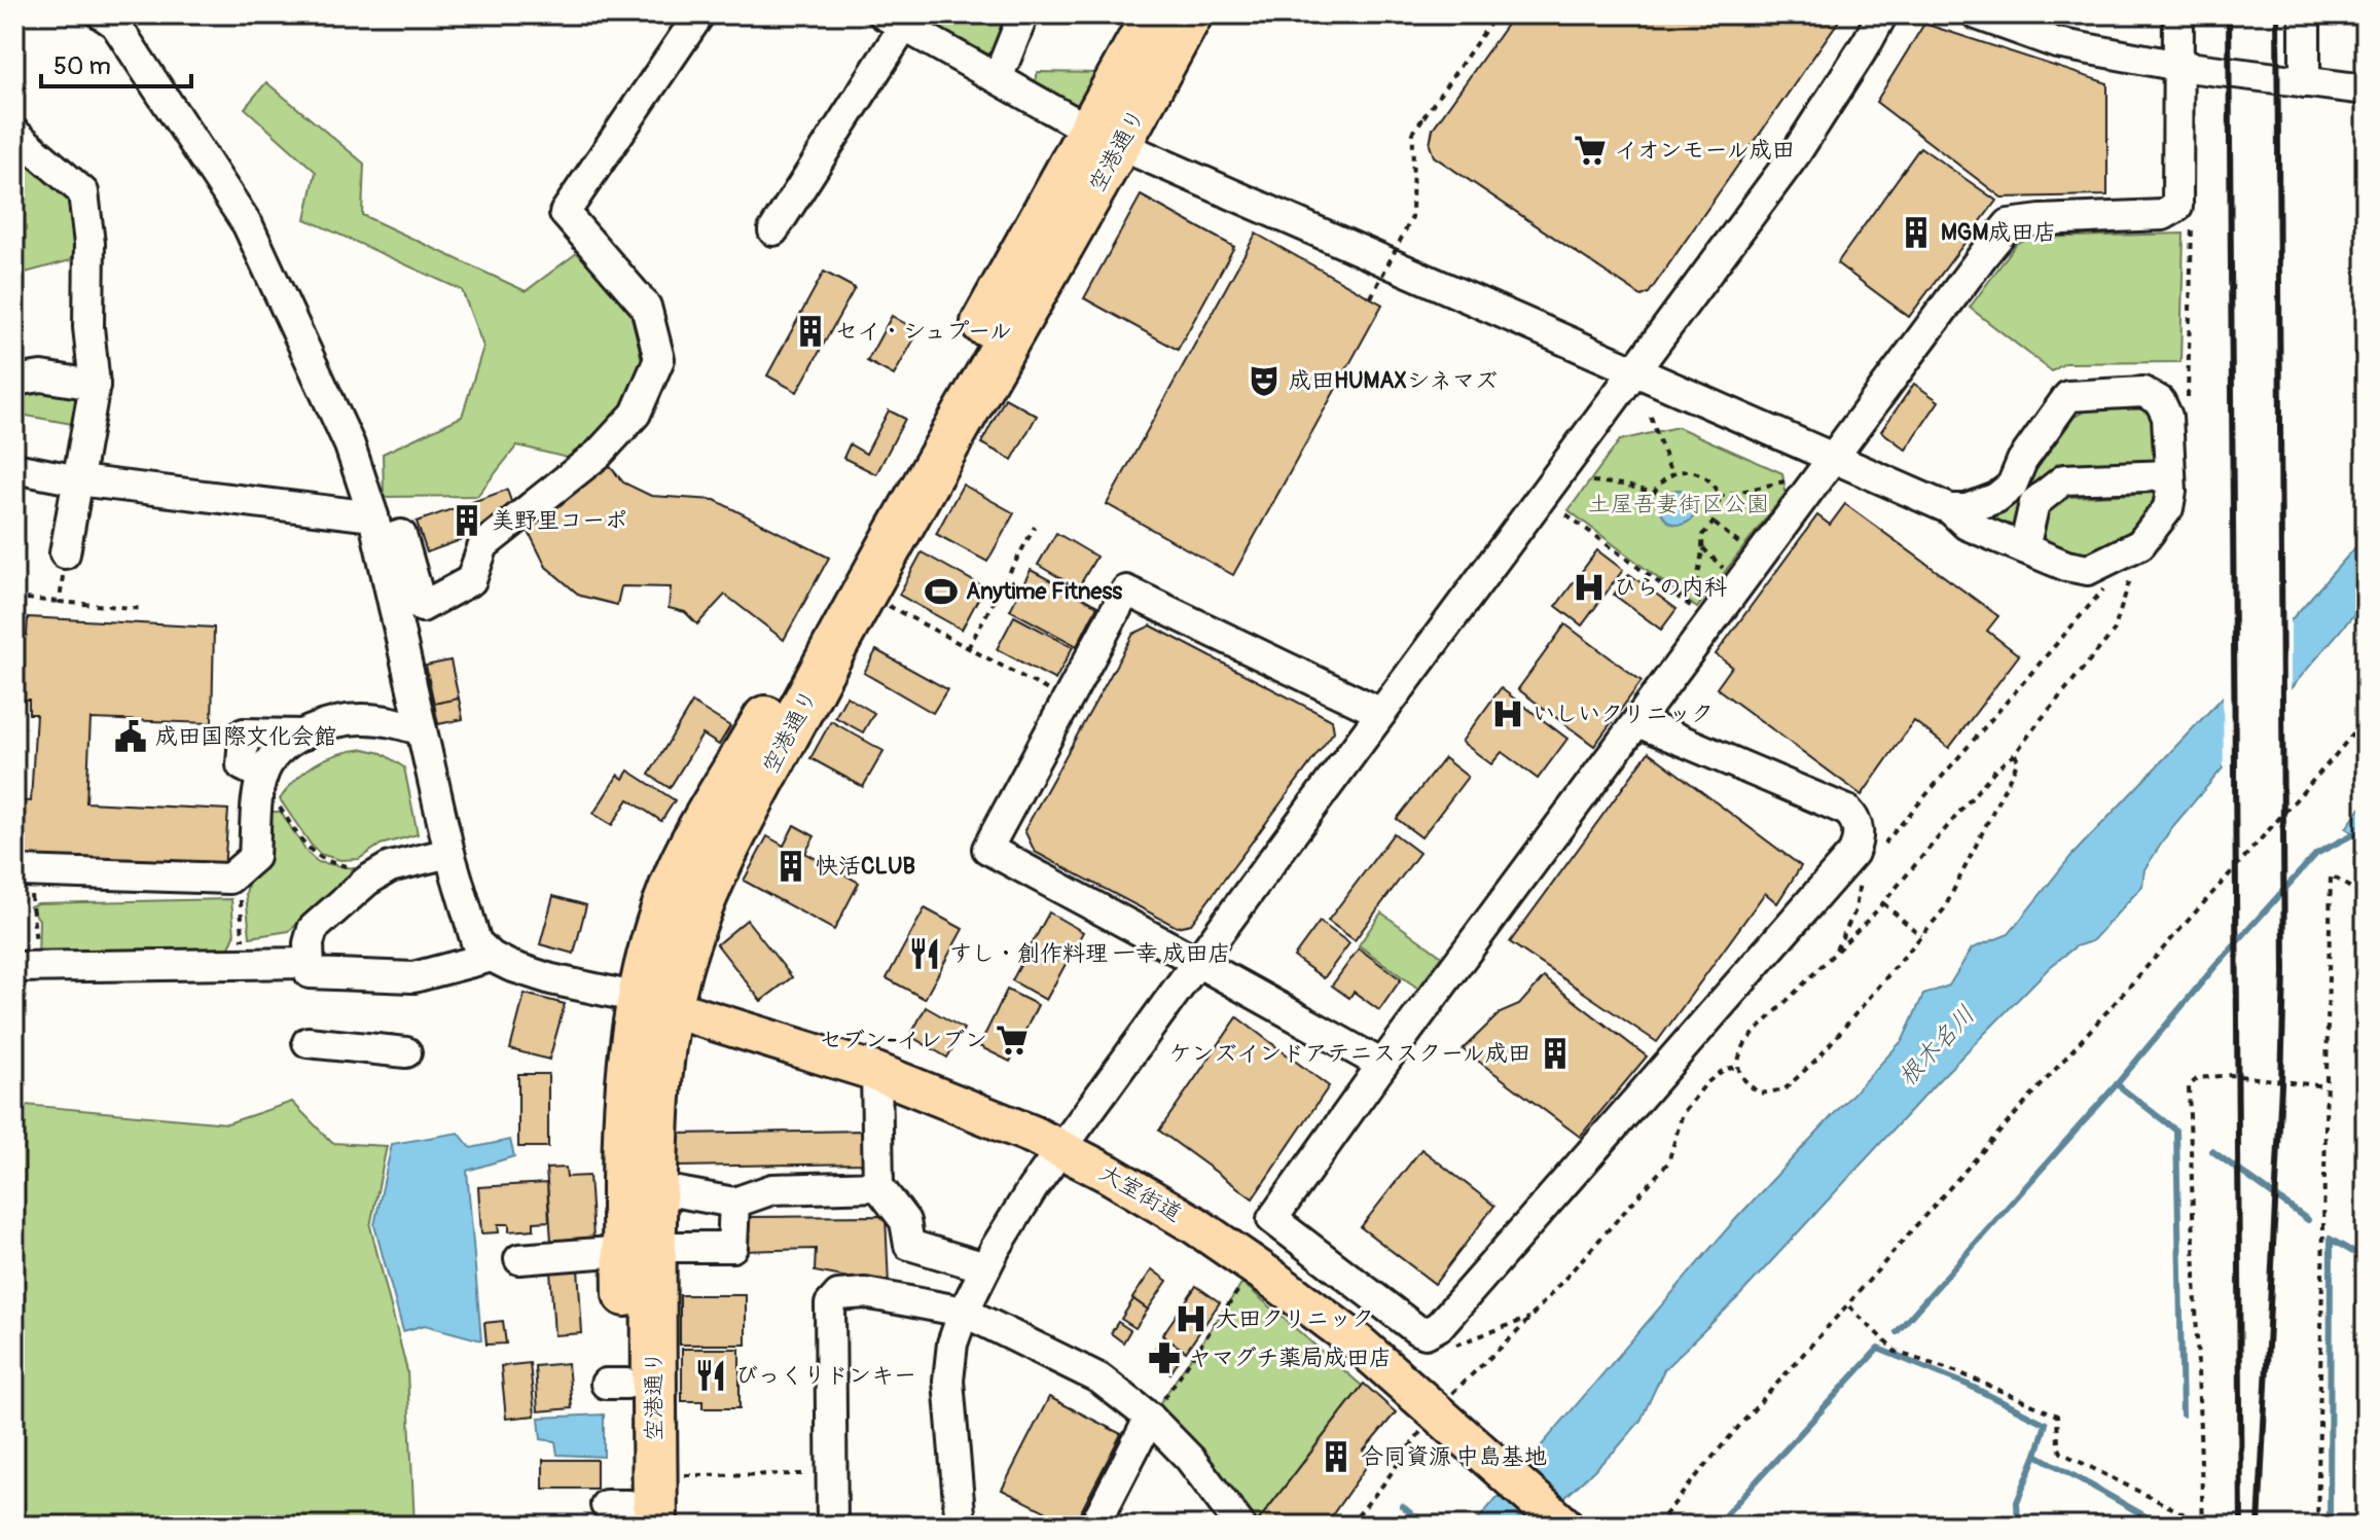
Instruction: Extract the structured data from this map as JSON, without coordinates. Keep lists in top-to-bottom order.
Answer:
{
  "streets": {
    "highway": ["空港通り"],
    "main road": ["大室街道"]
  },
  "crossings": [
    ["空港通り", "大室街道"]
  ],
  "water": ["根木名川"],
  "parks": ["土屋吾妻街区公園"],
  "places": {
    "supermarket": ["イオンモール成田", "セブン-イレブン"],
    "building": [
      "MGM成田店",
      "セイ・シュプール",
      "美野里コーポ",
      "快活CLUB",
      "ケンズインドアテニススクール成田",
      "合同資源 中島基地"
    ],
    "theatre": ["成田HUMAXシネマズ"],
    "hospital": ["ひらの内科", "いしいクリニック", "大田クリニック"],
    "sports": ["Anytime Fitness"],
    "public building": ["成田国際文化会館"],
    "restaurant": ["すし・創作料理 一幸 成田店", "びっくりドンキー"],
    "pharmacy": ["ヤマグチ薬局成田店"]
  },
  "scale_bar": "50 m"
}
